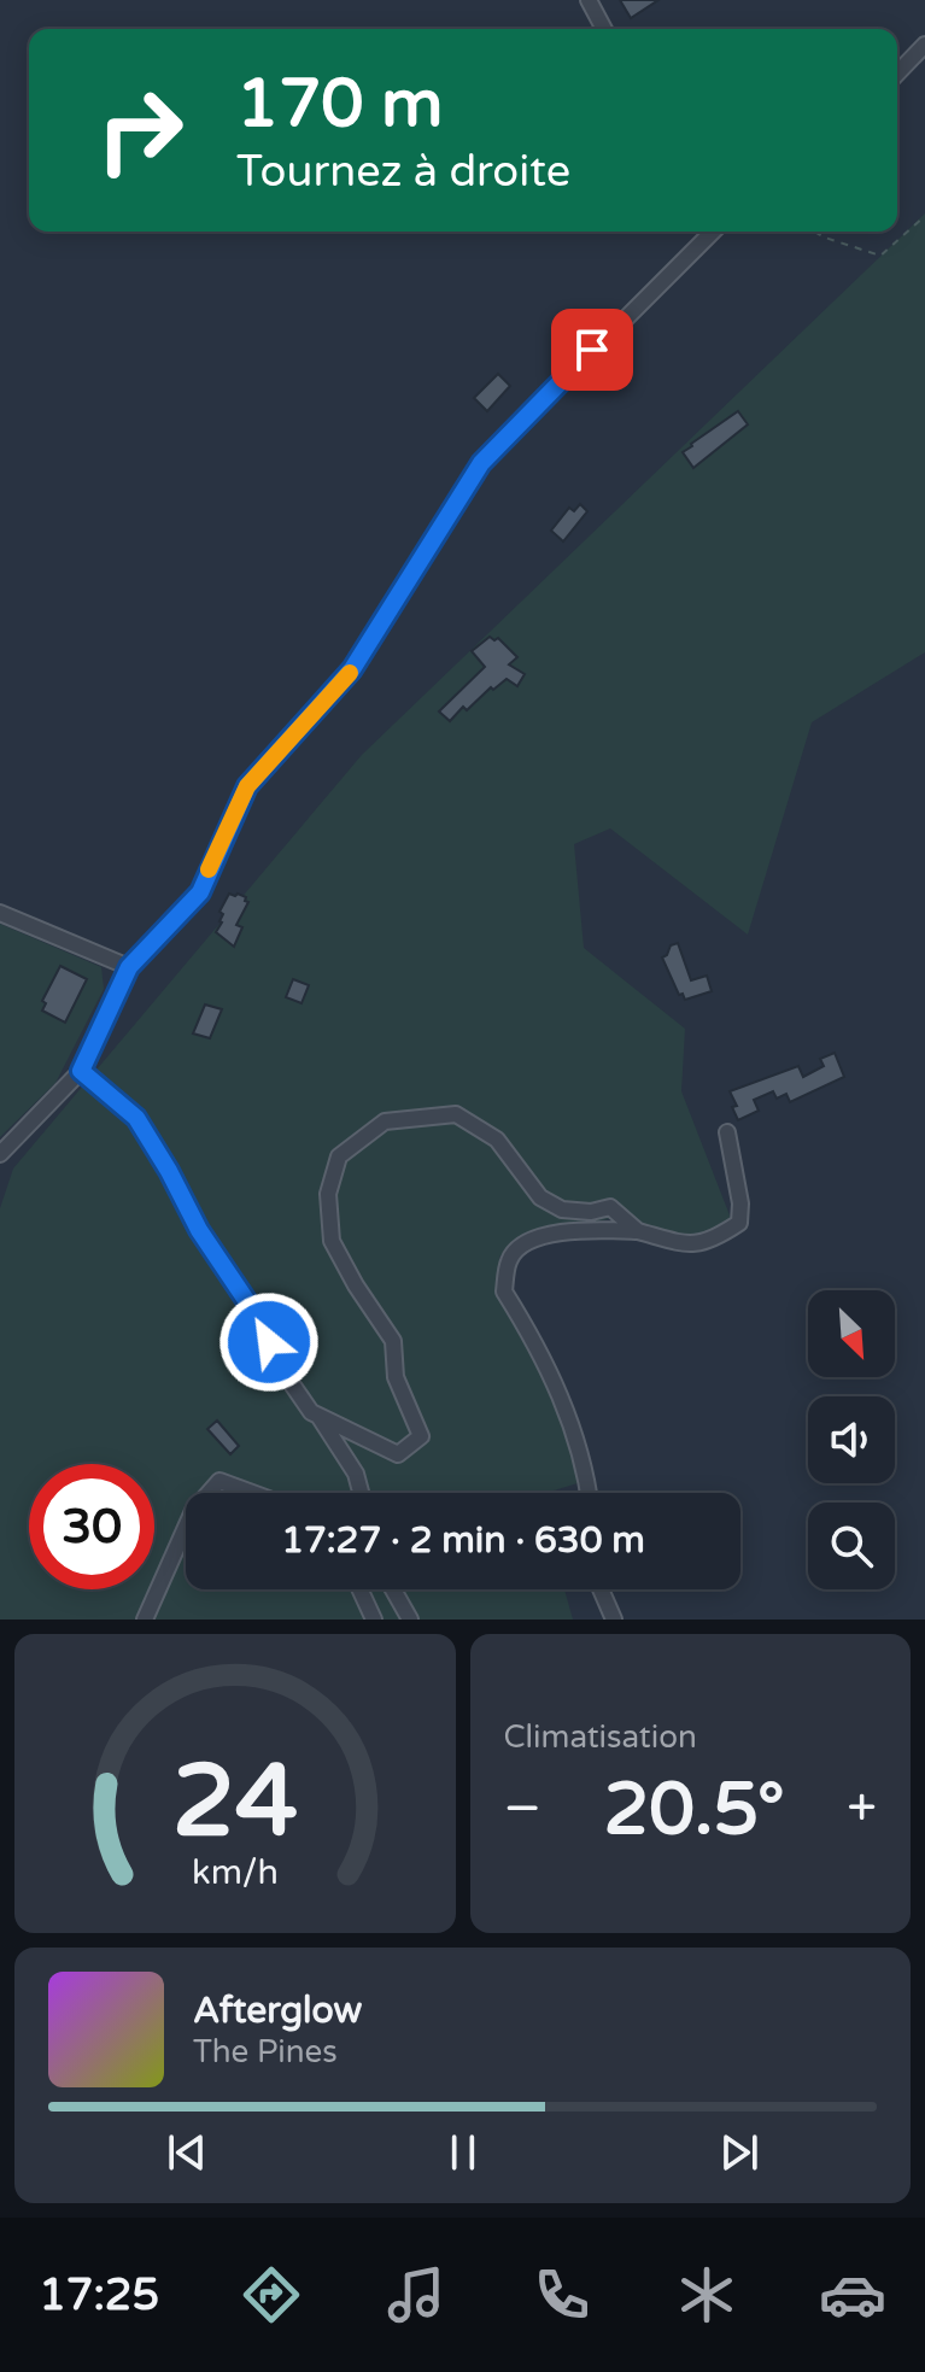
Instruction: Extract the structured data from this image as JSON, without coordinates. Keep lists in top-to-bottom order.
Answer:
{
  "north": "bottom right",
  "page": {
    "turn": ["170 m", "Tournez à droite"],
    "limit": "30",
    "trip": "17:27 · 2 min · 630 m",
    "tile": "Climatisation",
    "heat": ["−", "20.5°", "+"],
    "song": ["Afterglow", "The Pines"],
    "tabs": "17:25",
    "gauge": ["24", "km/h"]
  }
}
